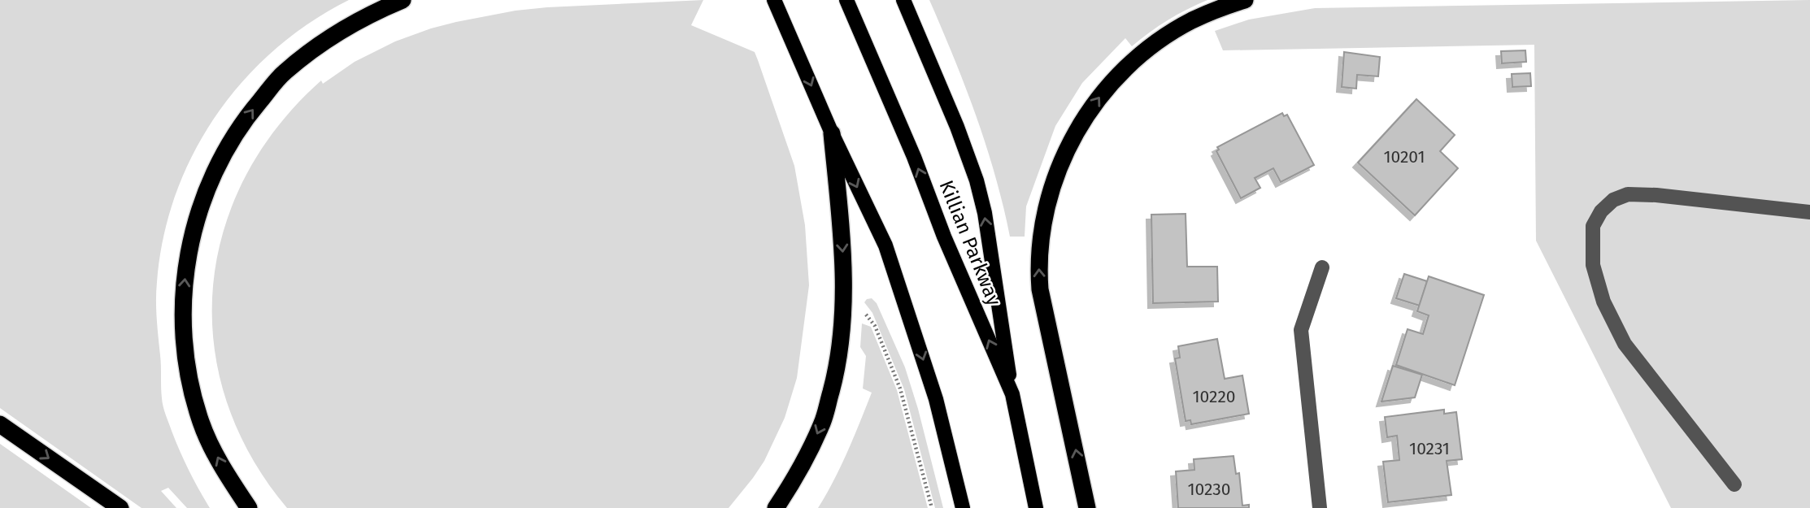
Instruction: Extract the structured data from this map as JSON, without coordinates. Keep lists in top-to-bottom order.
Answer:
{
  "streets": {
    "main road": ["Killian Parkway"]
  },
  "house_numbers": [
    "10201",
    "10220",
    "10231",
    "10230"
  ]
}
